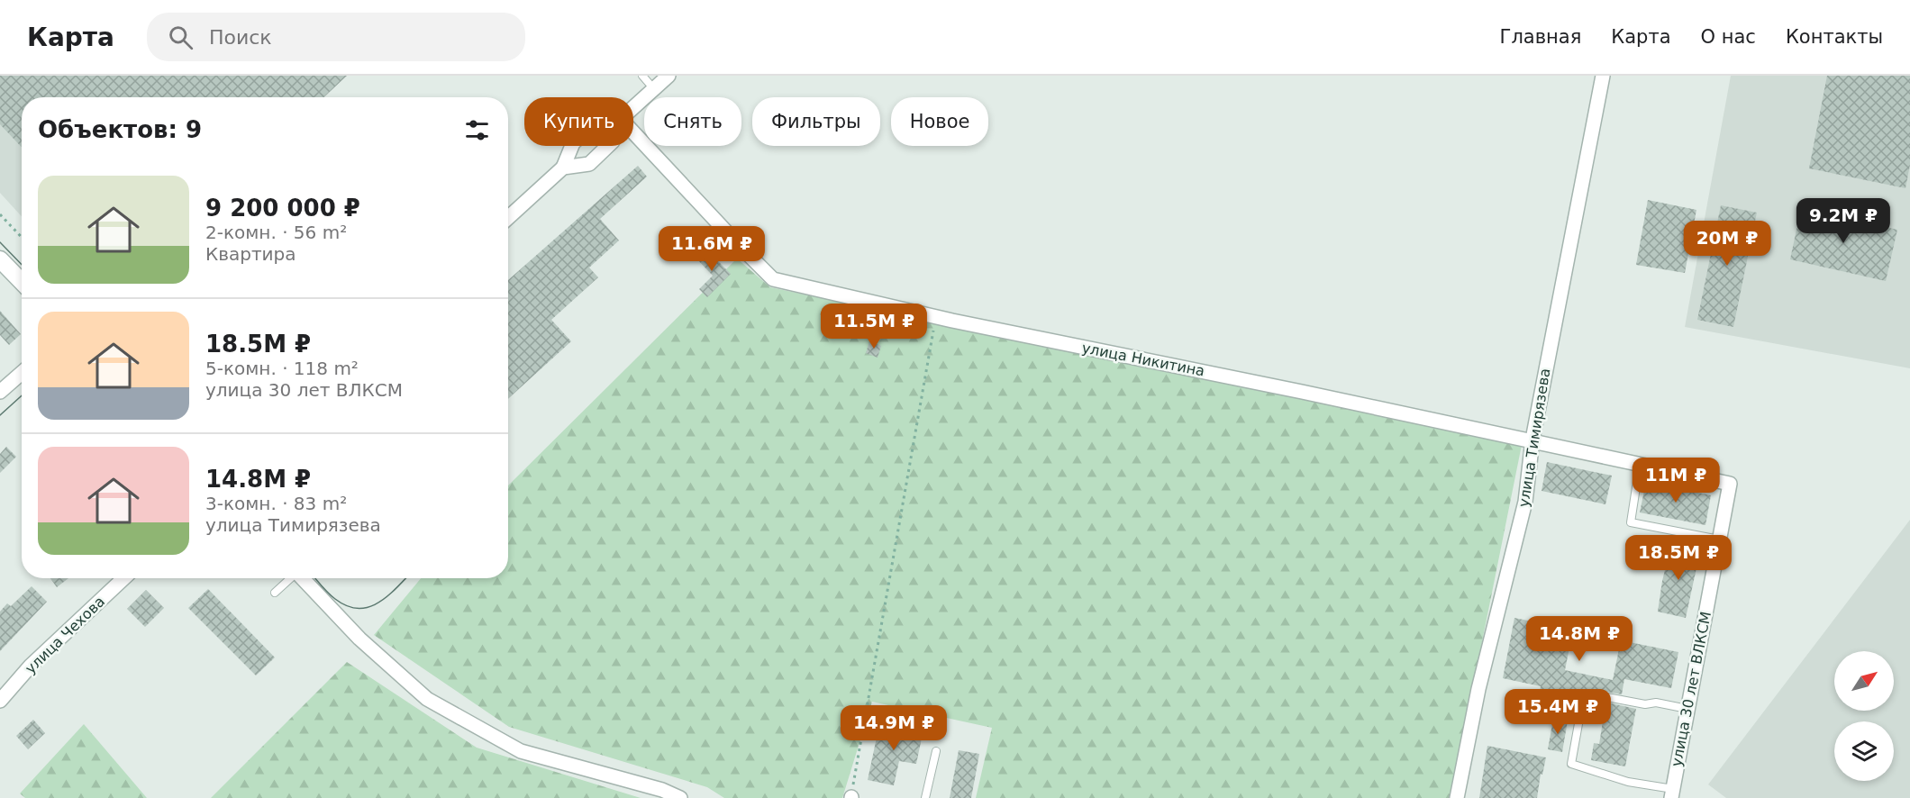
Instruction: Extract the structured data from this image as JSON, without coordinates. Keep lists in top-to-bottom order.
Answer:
{
  "streets": {
    "street": [
      "улица Никитина",
      "улица Тимирязева",
      "улица Чехова",
      "улица 30 лет ВЛКСМ"
    ]
  },
  "crossings": [
    ["улица Никитина", "улица Тимирязева"],
    ["улица Никитина", "улица 30 лет ВЛКСМ"]
  ],
  "north": "top right",
  "page": {
    "header": "Карта",
    "search": "Поиск",
    "nav": [
      "Главная",
      "Карта",
      "О нас",
      "Контакты"
    ],
    "chip": [
      "Купить",
      "Снять",
      "Фильтры",
      "Новое"
    ],
    "heading": "Объектов: 9",
    "list": [
      {
        "name": "9 200 000 ₽",
        "note": "2-комн. · 56 m² · Квартира"
      },
      {
        "name": "18.5M ₽",
        "note": "5-комн. · 118 m² · улица 30 лет ВЛКСМ"
      },
      {
        "name": "14.8M ₽",
        "note": "3-комн. · 83 m² · улица Тимирязева"
      }
    ],
    "price": [
      "9.2M ₽",
      "20M ₽",
      "11.6M ₽",
      "11.5M ₽",
      "11M ₽",
      "18.5M ₽",
      "14.8M ₽",
      "15.4M ₽",
      "14.9M ₽"
    ]
  }
}
